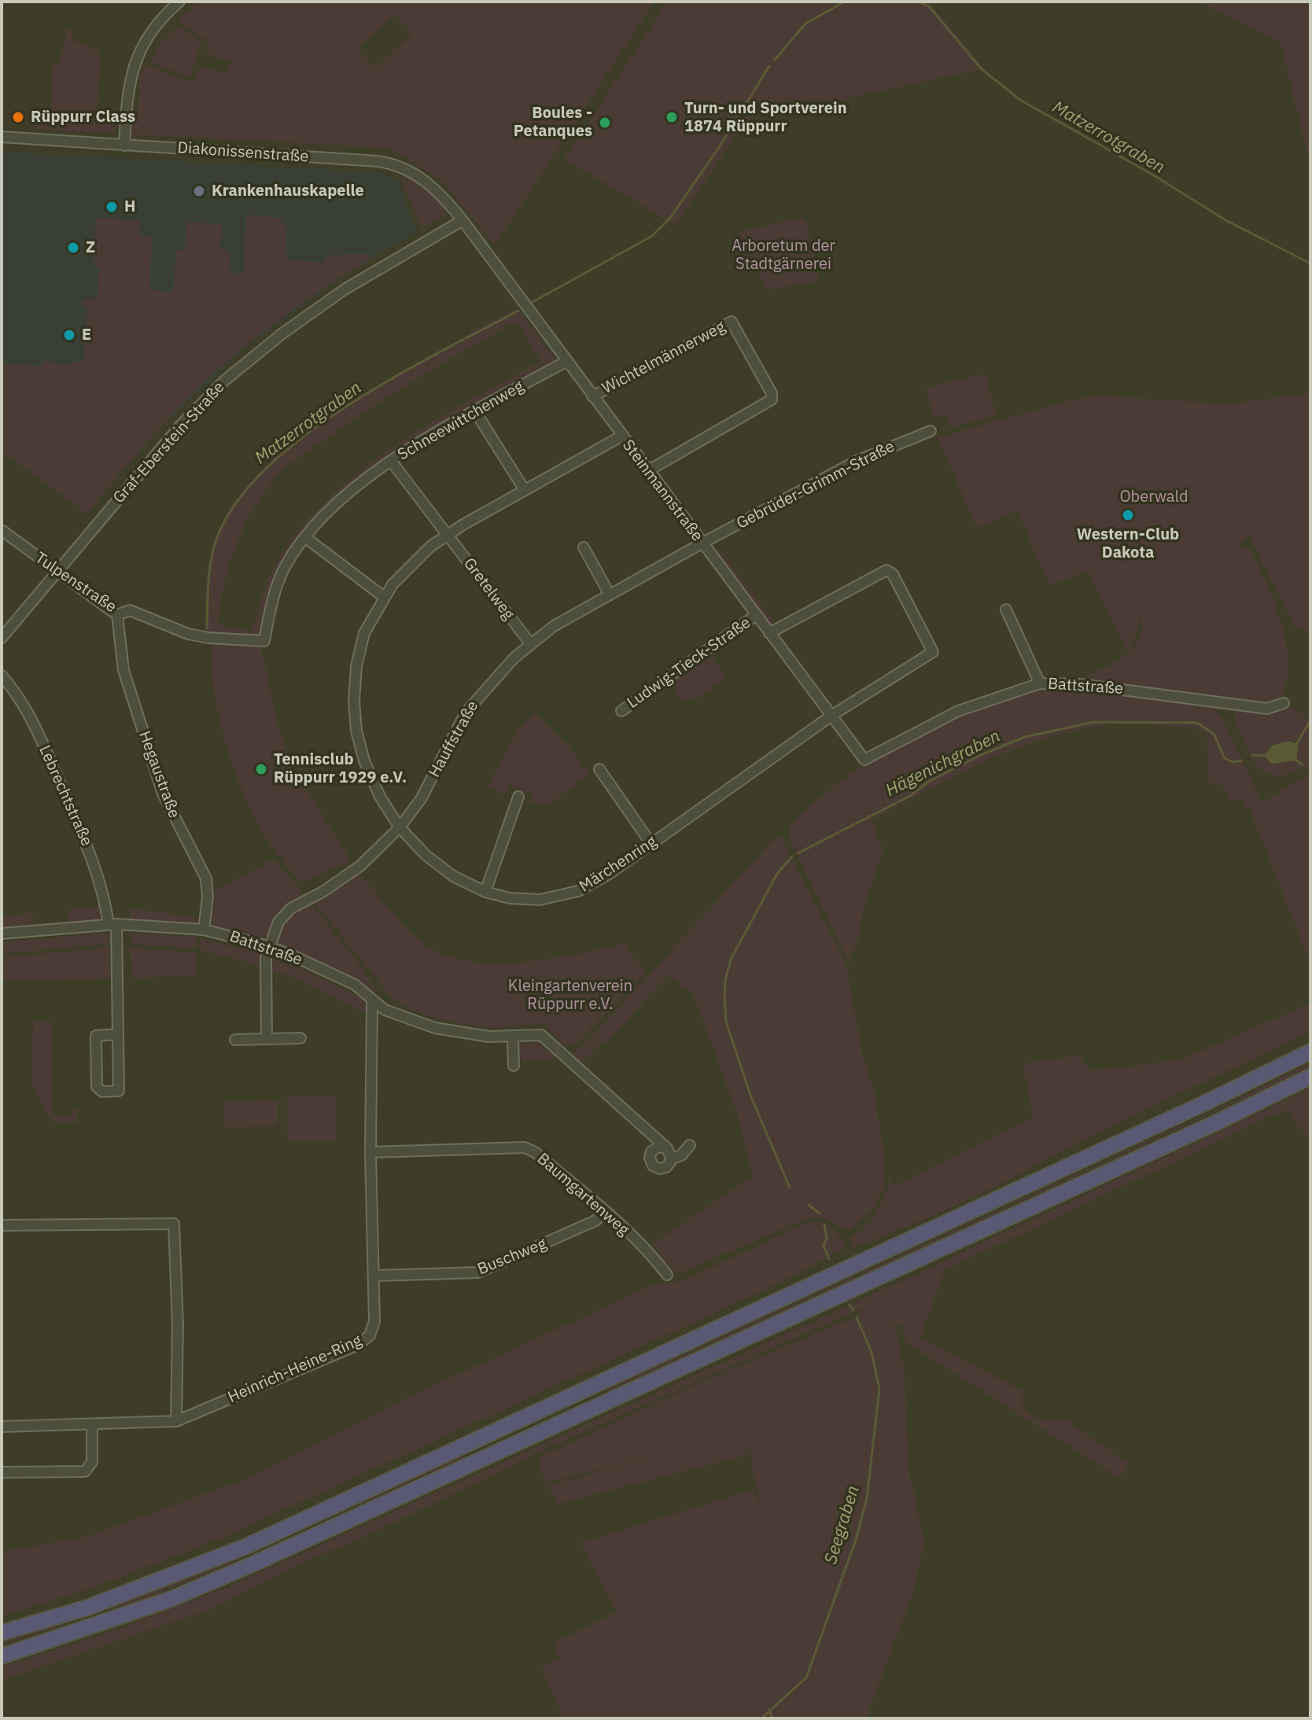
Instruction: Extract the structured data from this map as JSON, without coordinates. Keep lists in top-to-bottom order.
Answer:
{
  "streets": {
    "street": [
      "Diakonissenstraße",
      "Wichtelmännerweg",
      "Schneewittchenweg",
      "Graf-Eberstein-Straße",
      "Gebrüder-Grimm-Straße",
      "Steinmannstraße",
      "Tulpenstraße",
      "Gretelweg",
      "Ludwig-Tieck-Straße",
      "Battstraße",
      "Hauffstraße",
      "Hegaustraße",
      "Lebrechtstraße",
      "Märchenring",
      "Baumgartenweg",
      "Buschweg",
      "Heinrich-Heine-Ring"
    ]
  },
  "crossings": [
    ["Diakonissenstraße", "Graf-Eberstein-Straße"],
    ["Diakonissenstraße", "Steinmannstraße"],
    ["Wichtelmännerweg", "Steinmannstraße"],
    ["Schneewittchenweg", "Steinmannstraße"],
    ["Schneewittchenweg", "Tulpenstraße"],
    ["Schneewittchenweg", "Gretelweg"],
    ["Graf-Eberstein-Straße", "Steinmannstraße"],
    ["Graf-Eberstein-Straße", "Tulpenstraße"],
    ["Gebrüder-Grimm-Straße", "Steinmannstraße"],
    ["Gebrüder-Grimm-Straße", "Hauffstraße"],
    ["Steinmannstraße", "Ludwig-Tieck-Straße"],
    ["Steinmannstraße", "Battstraße"],
    ["Steinmannstraße", "Hauffstraße"],
    ["Steinmannstraße", "Märchenring"],
    ["Tulpenstraße", "Hegaustraße"],
    ["Gretelweg", "Hauffstraße"],
    ["Gretelweg", "Märchenring"],
    ["Battstraße", "Hauffstraße"],
    ["Battstraße", "Hegaustraße"],
    ["Battstraße", "Lebrechtstraße"],
    ["Battstraße", "Heinrich-Heine-Ring"],
    ["Hauffstraße", "Märchenring"],
    ["Baumgartenweg", "Buschweg"],
    ["Baumgartenweg", "Heinrich-Heine-Ring"],
    ["Buschweg", "Heinrich-Heine-Ring"]
  ],
  "water": ["Matzerrotgraben", "Hägenichgraben", "Seegraben"],
  "parks": ["Arboretum der Stadtgärnerei", "Oberwald", "Kleingartenverein Rüppurr e.V."],
  "places": [
    "Rüppurr Class",
    "Turn- und Sportverein 1874 Rüppurr",
    "Boules - Petanques",
    "Krankenhauskapelle",
    "H",
    "Z",
    "E",
    "Western-Club Dakota",
    "Tennisclub Rüppurr 1929 e.V."
  ]
}
